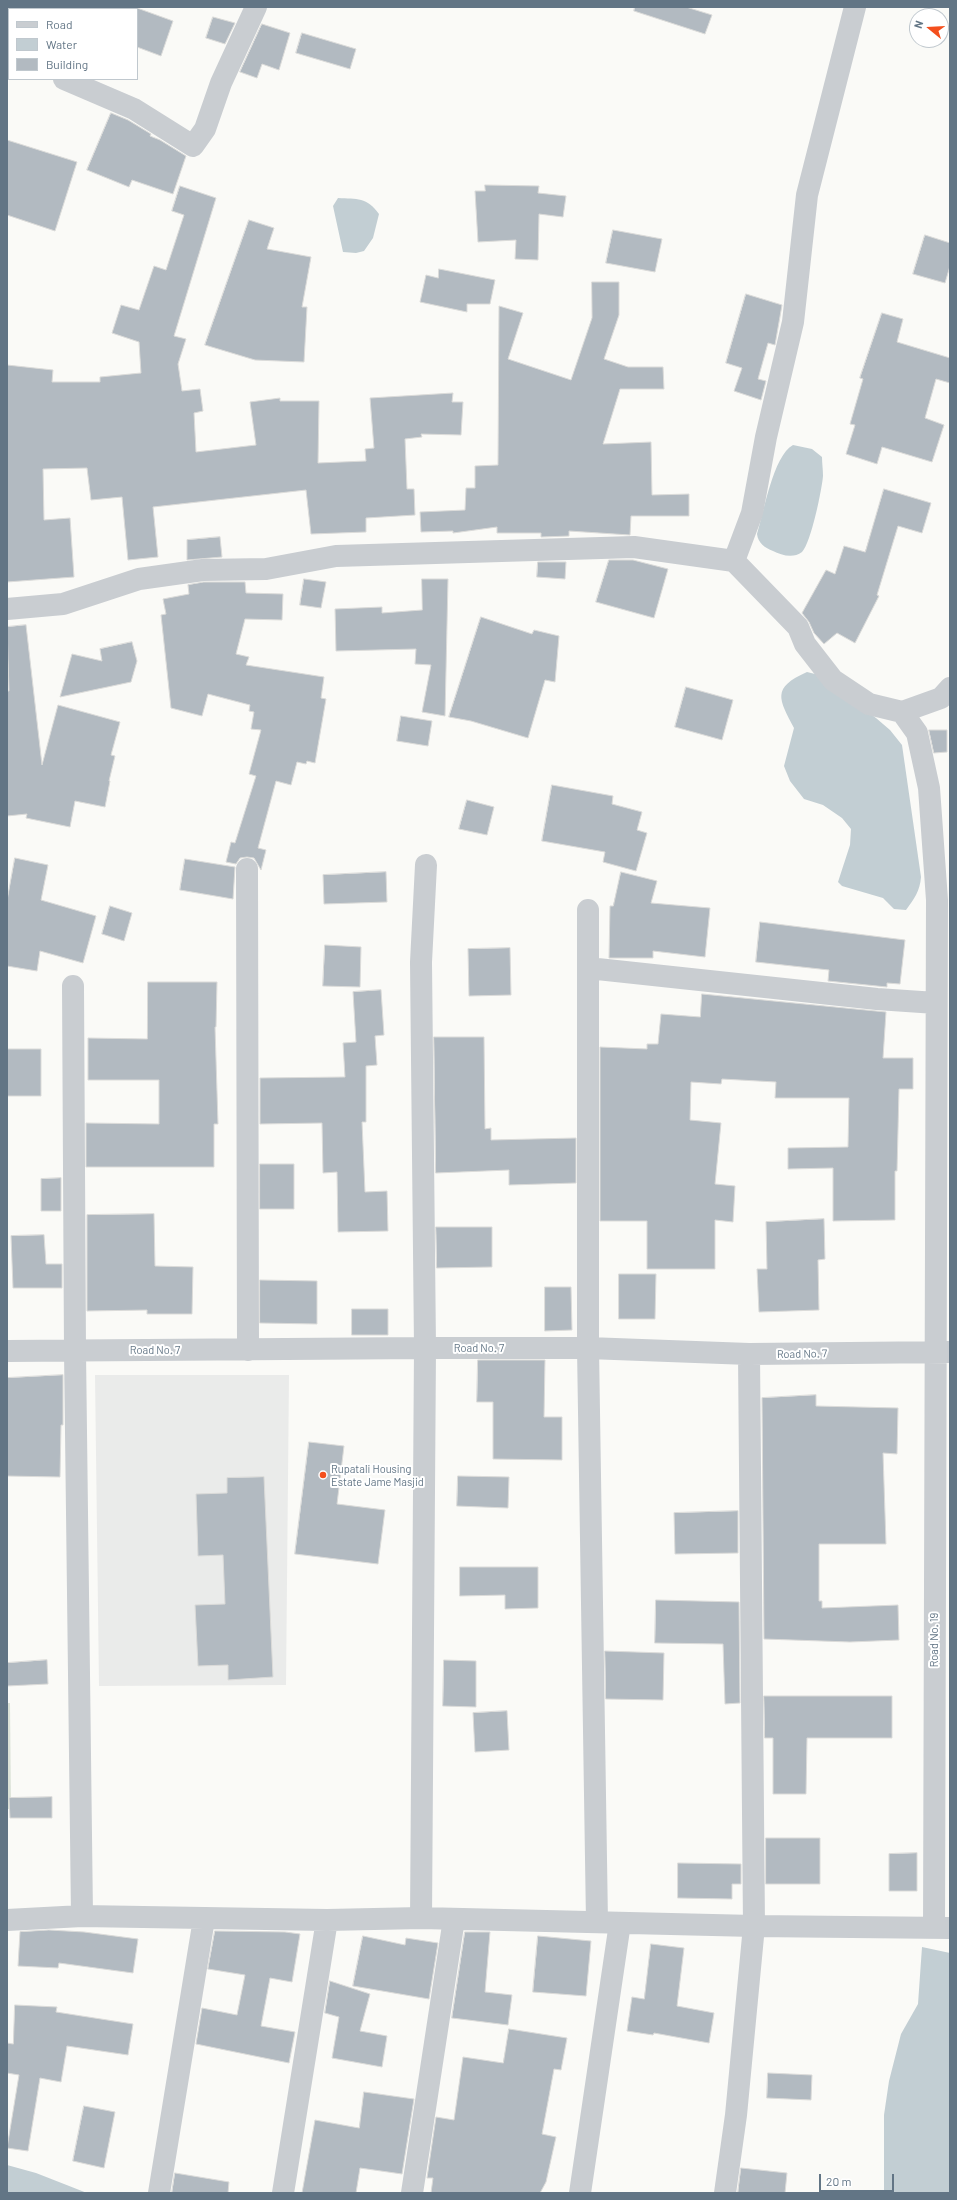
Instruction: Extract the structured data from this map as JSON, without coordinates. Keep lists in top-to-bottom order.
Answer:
{
  "streets": {
    "street": ["Road No. 7", "Road No. 19"]
  },
  "crossings": [
    ["Road No. 7", "Road No. 19"]
  ],
  "places": ["Rupatali Housing Estate Jame Masjid"],
  "legend": ["Road", "Water", "Building"],
  "scale_bar": "20 m",
  "north": "left"
}
